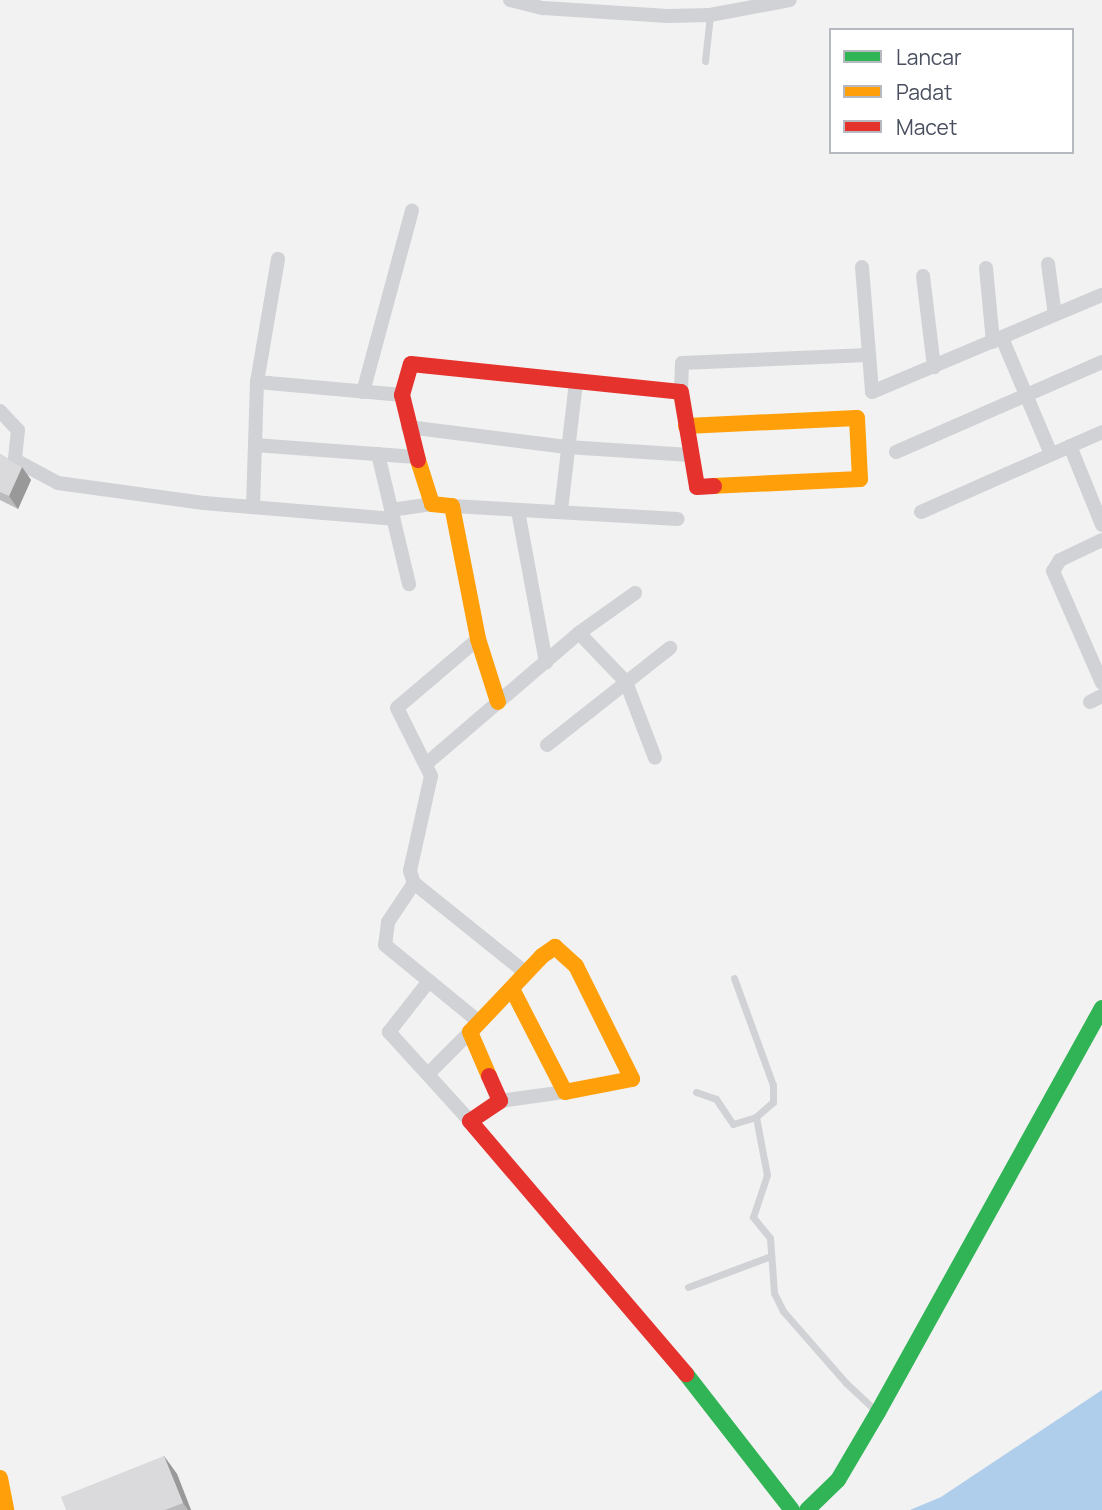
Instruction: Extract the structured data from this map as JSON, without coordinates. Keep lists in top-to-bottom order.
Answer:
{
  "legend": ["Lancar", "Padat", "Macet"]
}
